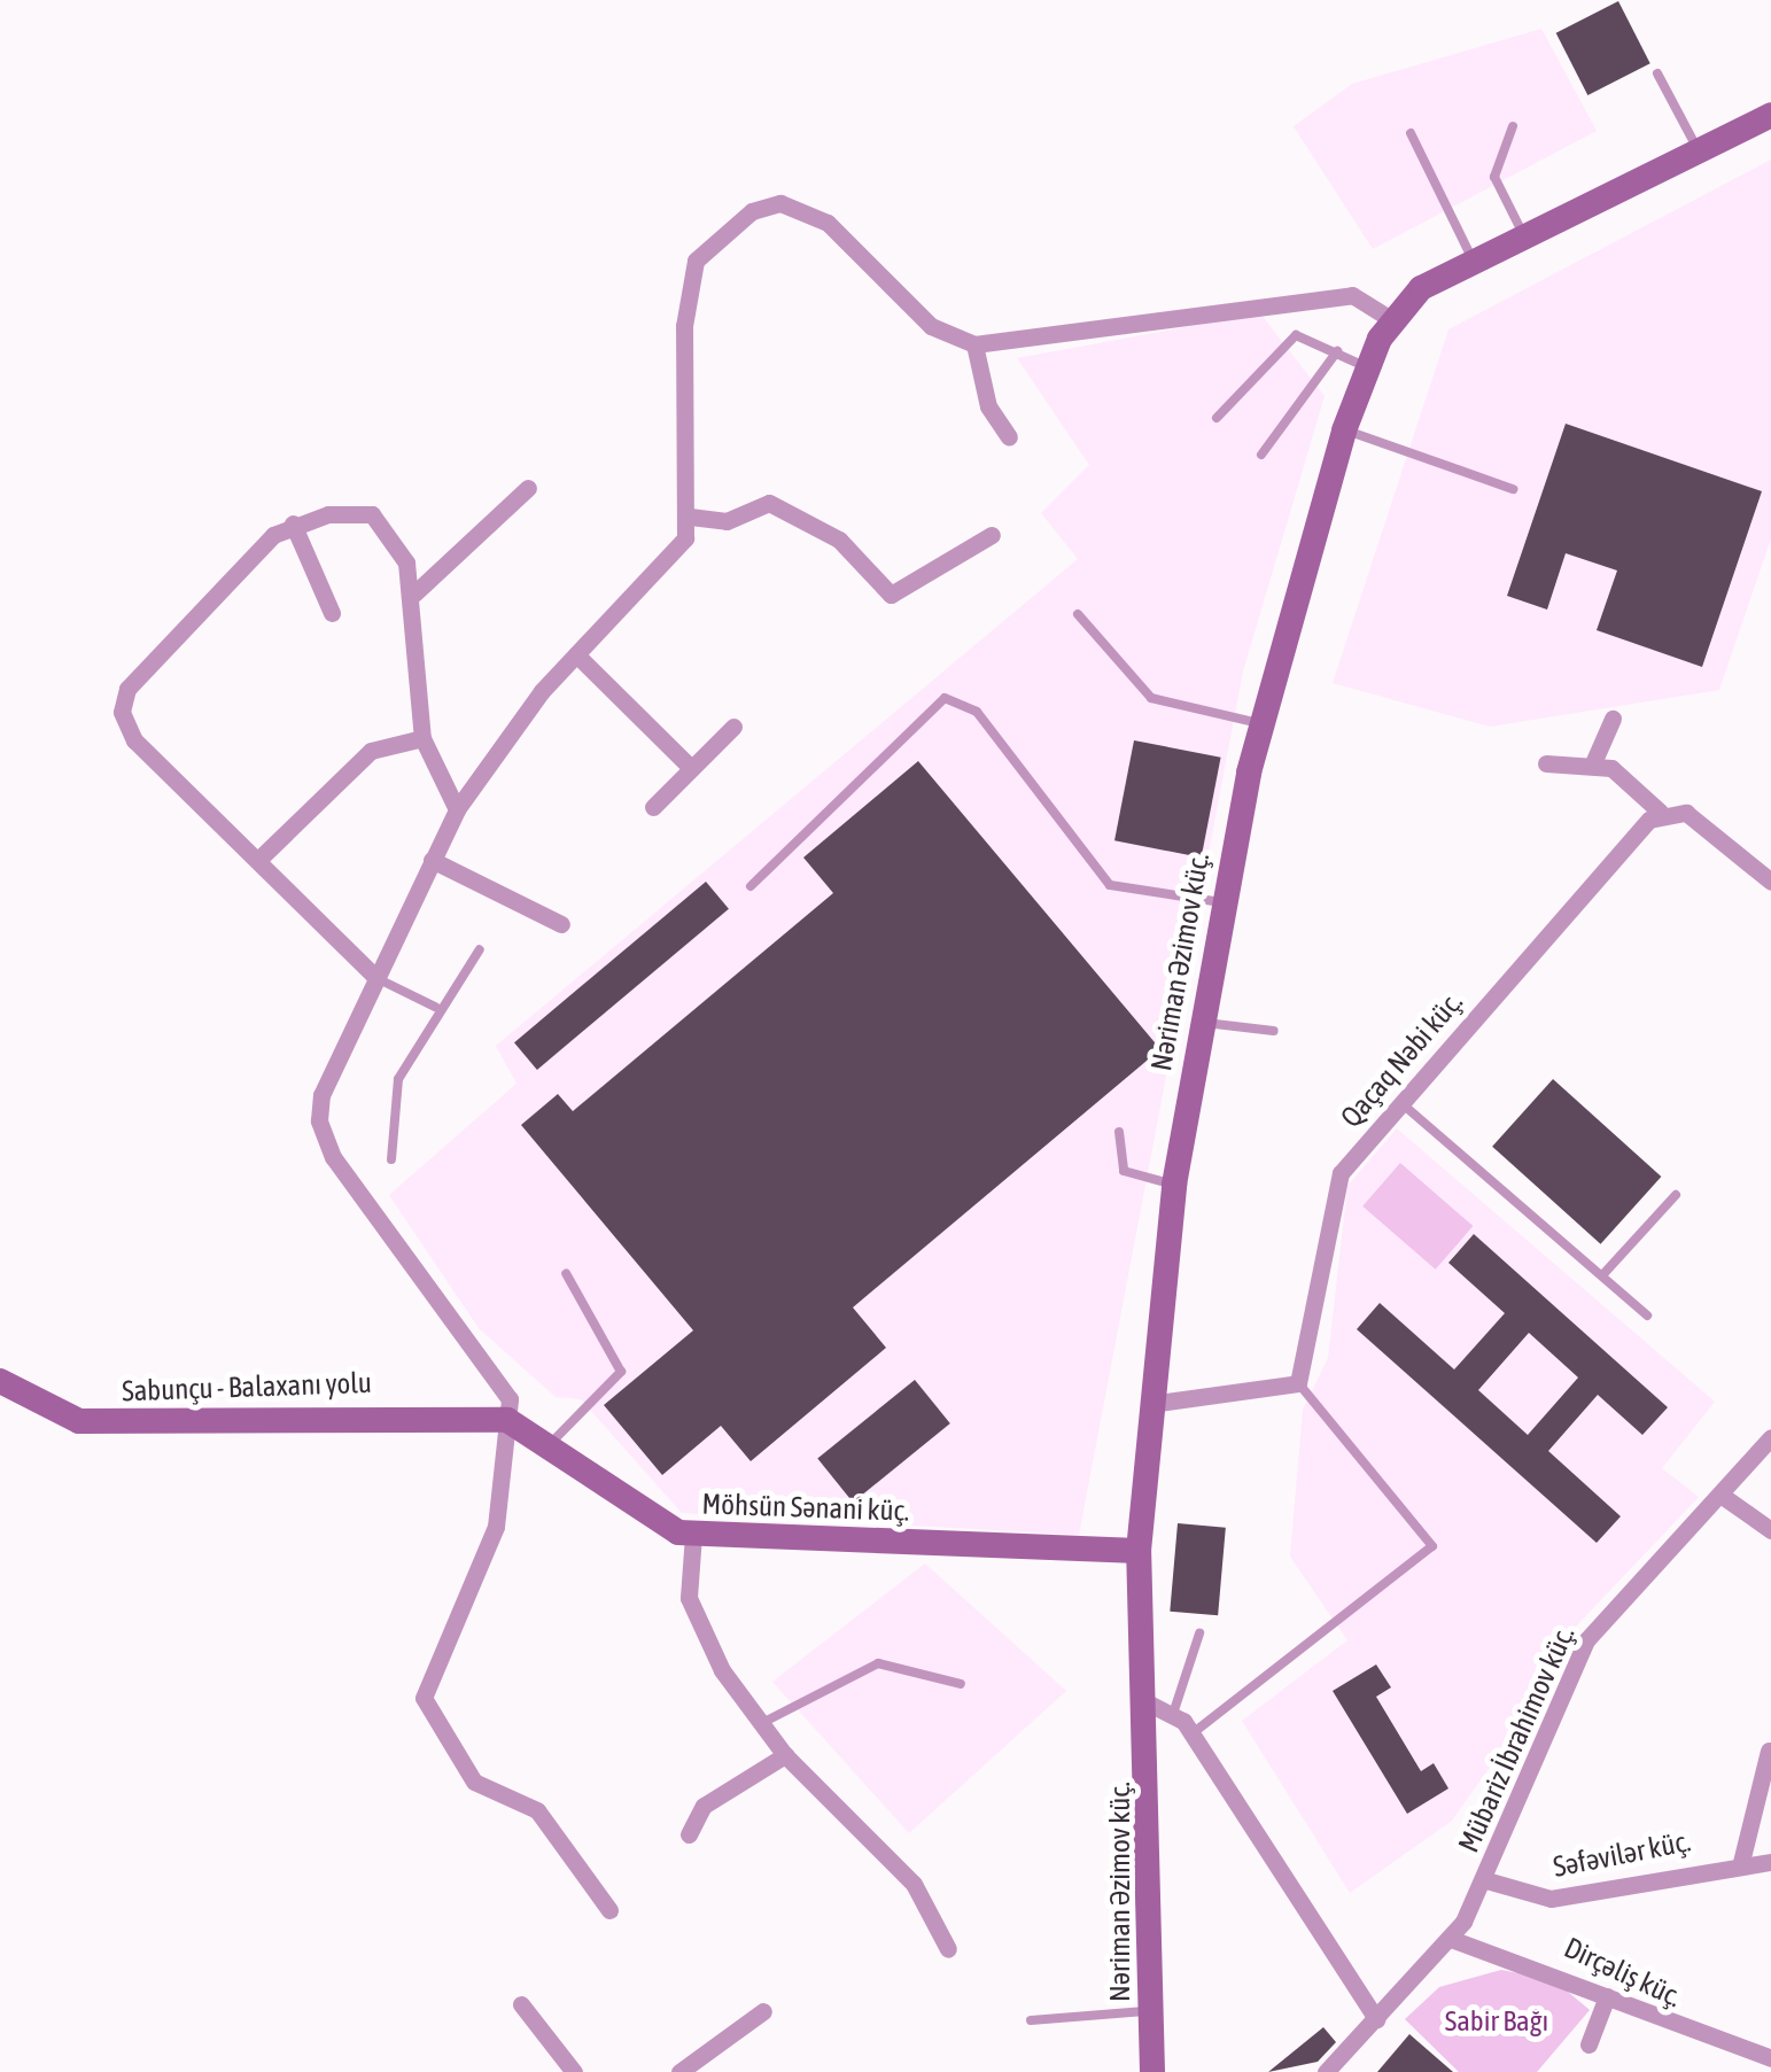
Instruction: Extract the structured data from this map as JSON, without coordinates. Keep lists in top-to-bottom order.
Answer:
{
  "streets": {
    "main road": ["Nəriman Əzimov küç.", "Sabunçu - Balaxanı yolu", "Möhsün Sənani küç."],
    "street": [
      "Qaçaq Nəbi küç.",
      "Mübariz İbrahimov küç.",
      "Səfəvilər küç.",
      "Dirçəliş küç."
    ]
  },
  "crossings": [
    ["Nəriman Əzimov küç.", "Möhsün Sənani küç."],
    ["Sabunçu - Balaxanı yolu", "Möhsün Sənani küç."],
    ["Mübariz İbrahimov küç.", "Səfəvilər küç."],
    ["Mübariz İbrahimov küç.", "Dirçəliş küç."]
  ],
  "parks": ["Sabir Bağı"]
}
